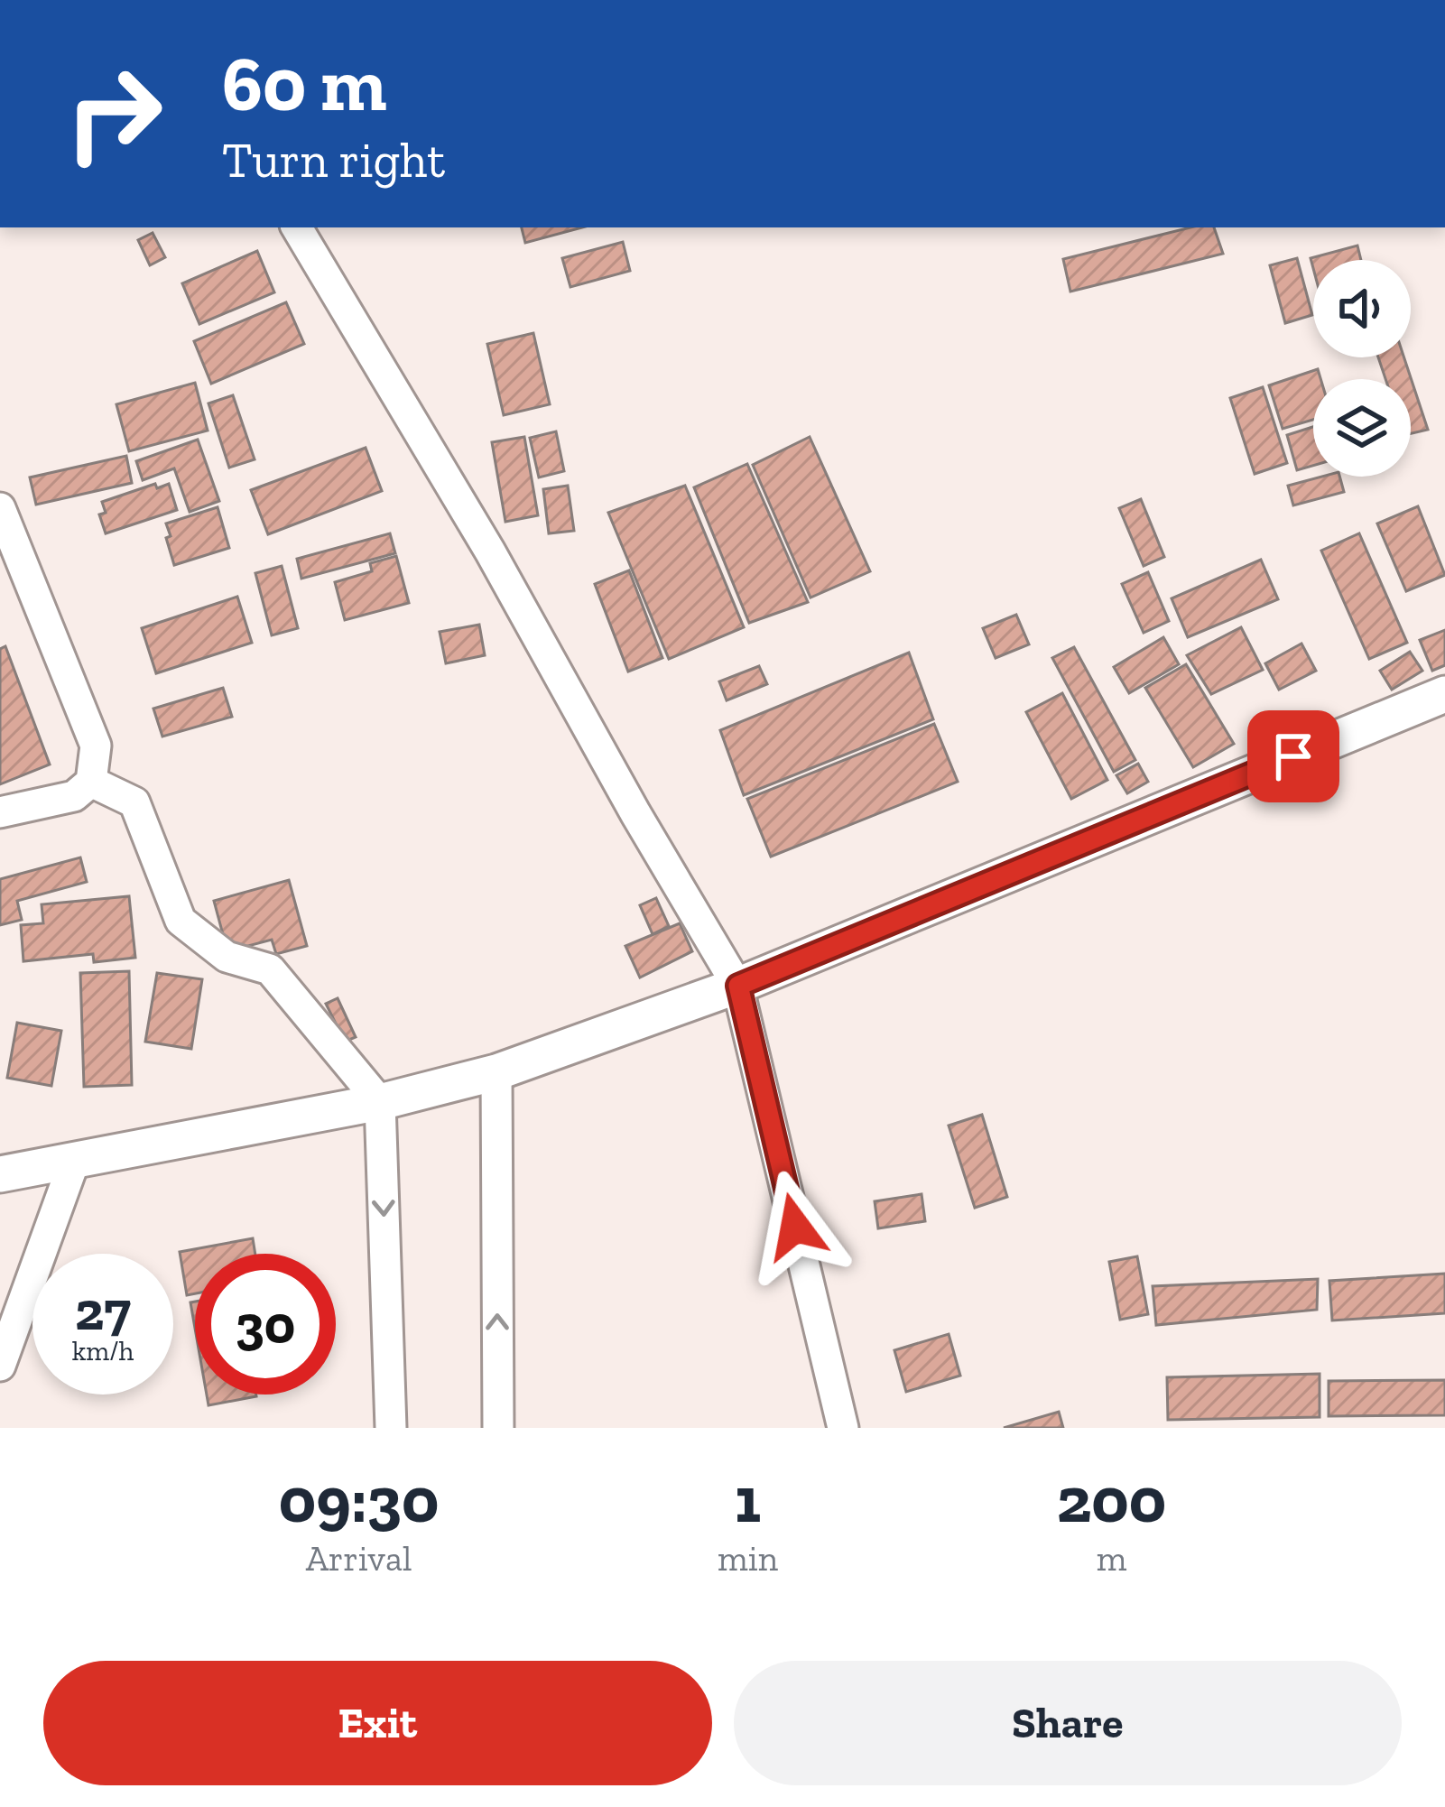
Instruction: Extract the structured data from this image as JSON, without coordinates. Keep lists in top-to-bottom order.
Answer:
{
  "page": {
    "turn": ["60 m", "Turn right"],
    "speed": "27 km/h",
    "limit": "30",
    "eta": [
      "09:30",
      "Arrival",
      "1",
      "min",
      "200",
      "m"
    ],
    "buttons": ["Exit", "Share"]
  }
}
